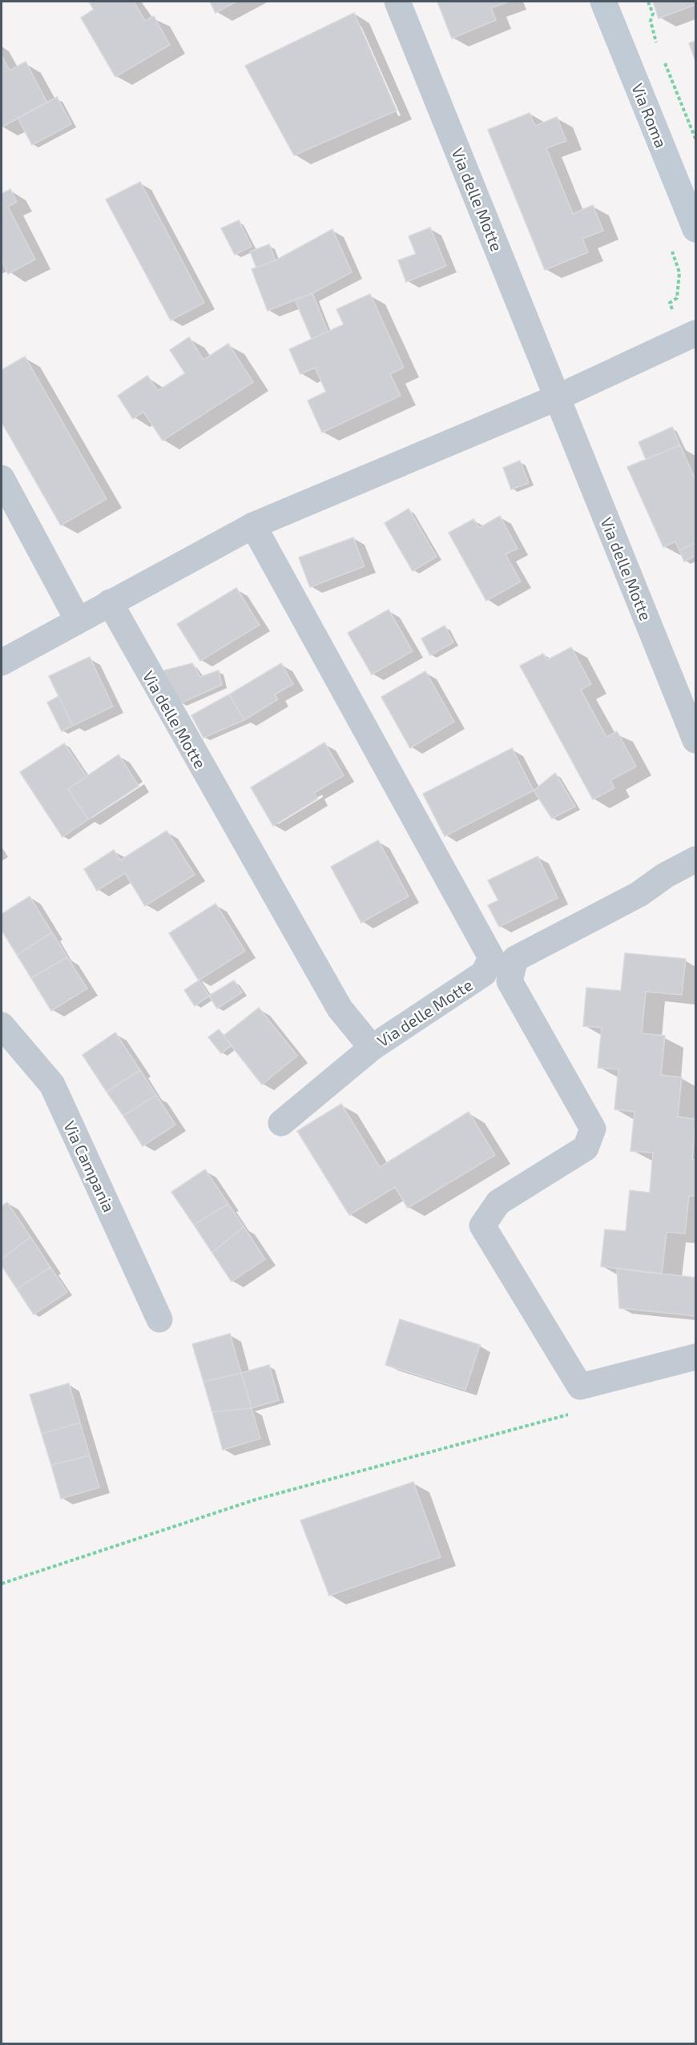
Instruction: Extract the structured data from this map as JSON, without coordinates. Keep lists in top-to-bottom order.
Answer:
{
  "streets": {
    "main road": ["Via Roma"],
    "street": ["Via delle Motte", "Via Campania"]
  }
}
